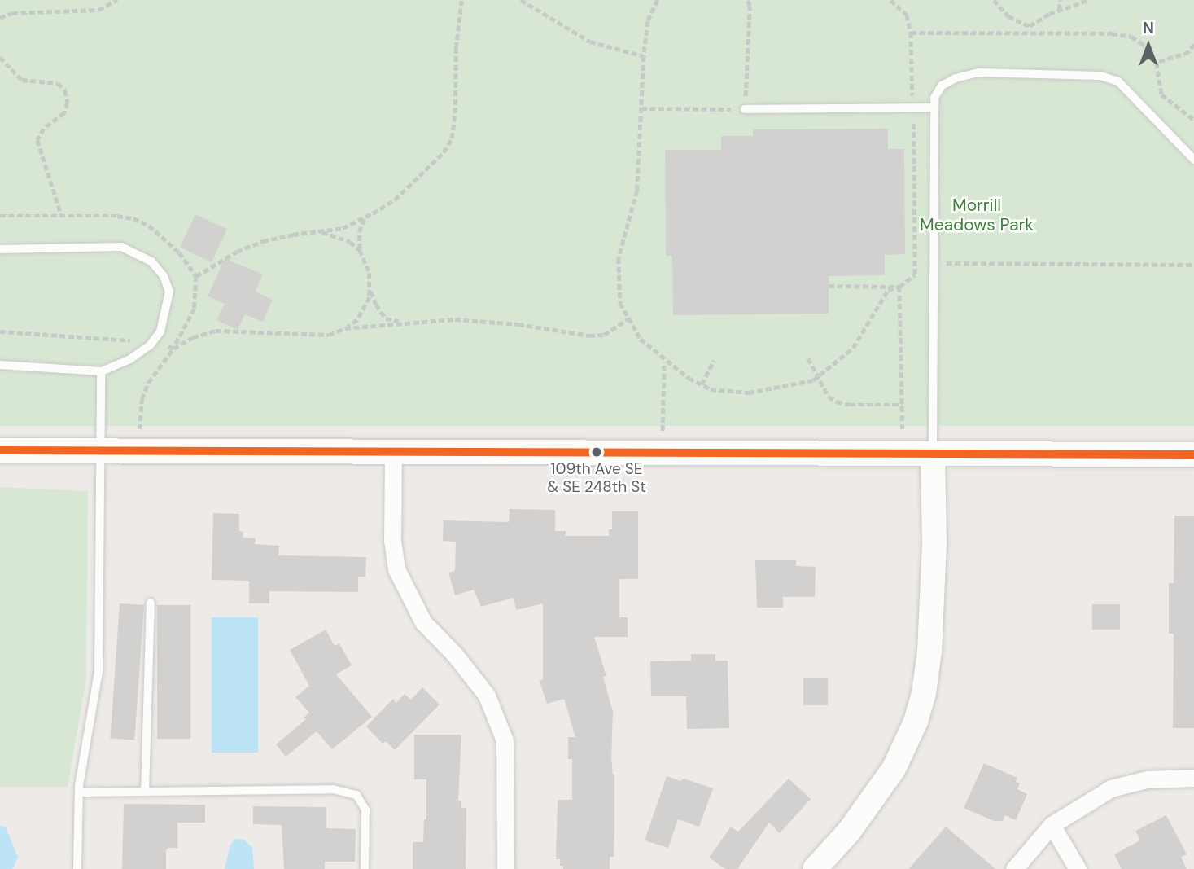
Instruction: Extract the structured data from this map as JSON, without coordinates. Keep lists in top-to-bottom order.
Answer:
{
  "parks": ["Morrill Meadows Park"],
  "places": ["109th Ave SE & SE 248th St"],
  "north": "top"
}
